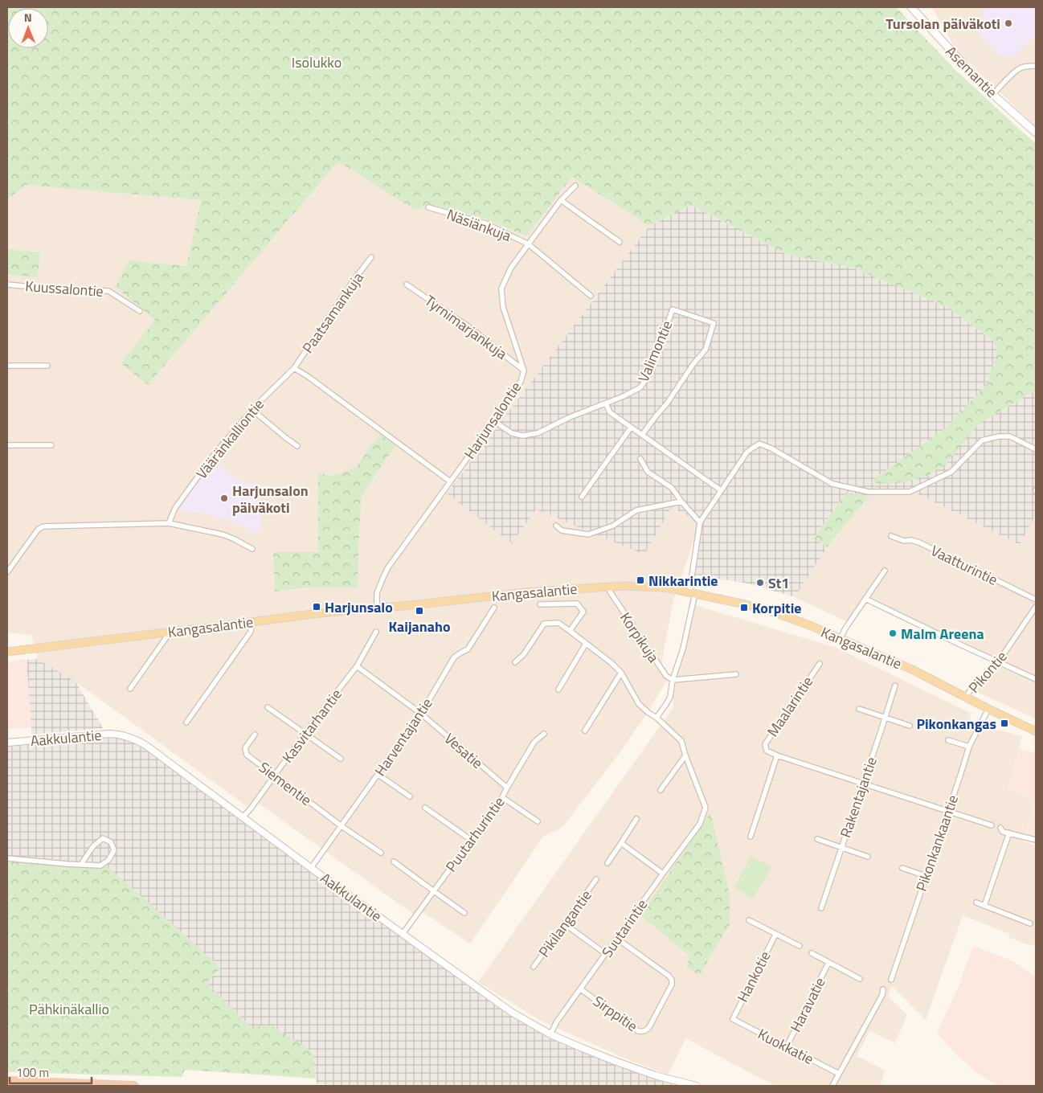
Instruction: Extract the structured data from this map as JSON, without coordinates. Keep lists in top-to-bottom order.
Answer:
{
  "streets": {
    "main road": ["Asemantie", "Kangasalantie"],
    "street": [
      "Näsiänkuja",
      "Kuussalontie",
      "Paatsamankuja",
      "Tyrnimarjankuja",
      "Valimontie",
      "Harjunsalontie",
      "Vääränkalliontie",
      "Vaatturintie",
      "Korpikuja",
      "Pikontie",
      "Maalarintie",
      "Kasvitarhantie",
      "Harventajantie",
      "Aakkulantie",
      "Vesatie",
      "Siementie",
      "Rakentajantie",
      "Puutarhurintie",
      "Pikonkankaantie",
      "Pikilangantie",
      "Suutarintie",
      "Hankotie",
      "Haravatie",
      "Sirppitie",
      "Kuokkatie"
    ]
  },
  "crossings": [
    ["Näsiänkuja", "Harjunsalontie"],
    ["Paatsamankuja", "Vääränkalliontie"],
    ["Tyrnimarjankuja", "Harjunsalontie"],
    ["Valimontie", "Harjunsalontie"],
    ["Harjunsalontie", "Kangasalantie"],
    ["Kangasalantie", "Pikontie"],
    ["Kangasalantie", "Pikonkankaantie"],
    ["Kasvitarhantie", "Aakkulantie"],
    ["Kasvitarhantie", "Vesatie"],
    ["Kasvitarhantie", "Siementie"],
    ["Harventajantie", "Aakkulantie"],
    ["Harventajantie", "Vesatie"],
    ["Harventajantie", "Siementie"],
    ["Aakkulantie", "Puutarhurintie"],
    ["Aakkulantie", "Suutarintie"],
    ["Vesatie", "Puutarhurintie"],
    ["Suutarintie", "Sirppitie"],
    ["Hankotie", "Kuokkatie"],
    ["Haravatie", "Kuokkatie"]
  ],
  "parks": ["Isolukko", "Pähkinäkallio"],
  "places": {
    "other": [
      "Tursolan päiväkoti",
      "Harjunsalon päiväkoti",
      "St1",
      "Malm Areena"
    ],
    "transit": [
      "Nikkarintie",
      "Harjunsalo",
      "Korpitie",
      "Kaijanaho",
      "Pikonkangas"
    ]
  },
  "scale_bar": "100 m",
  "north": "top"
}
